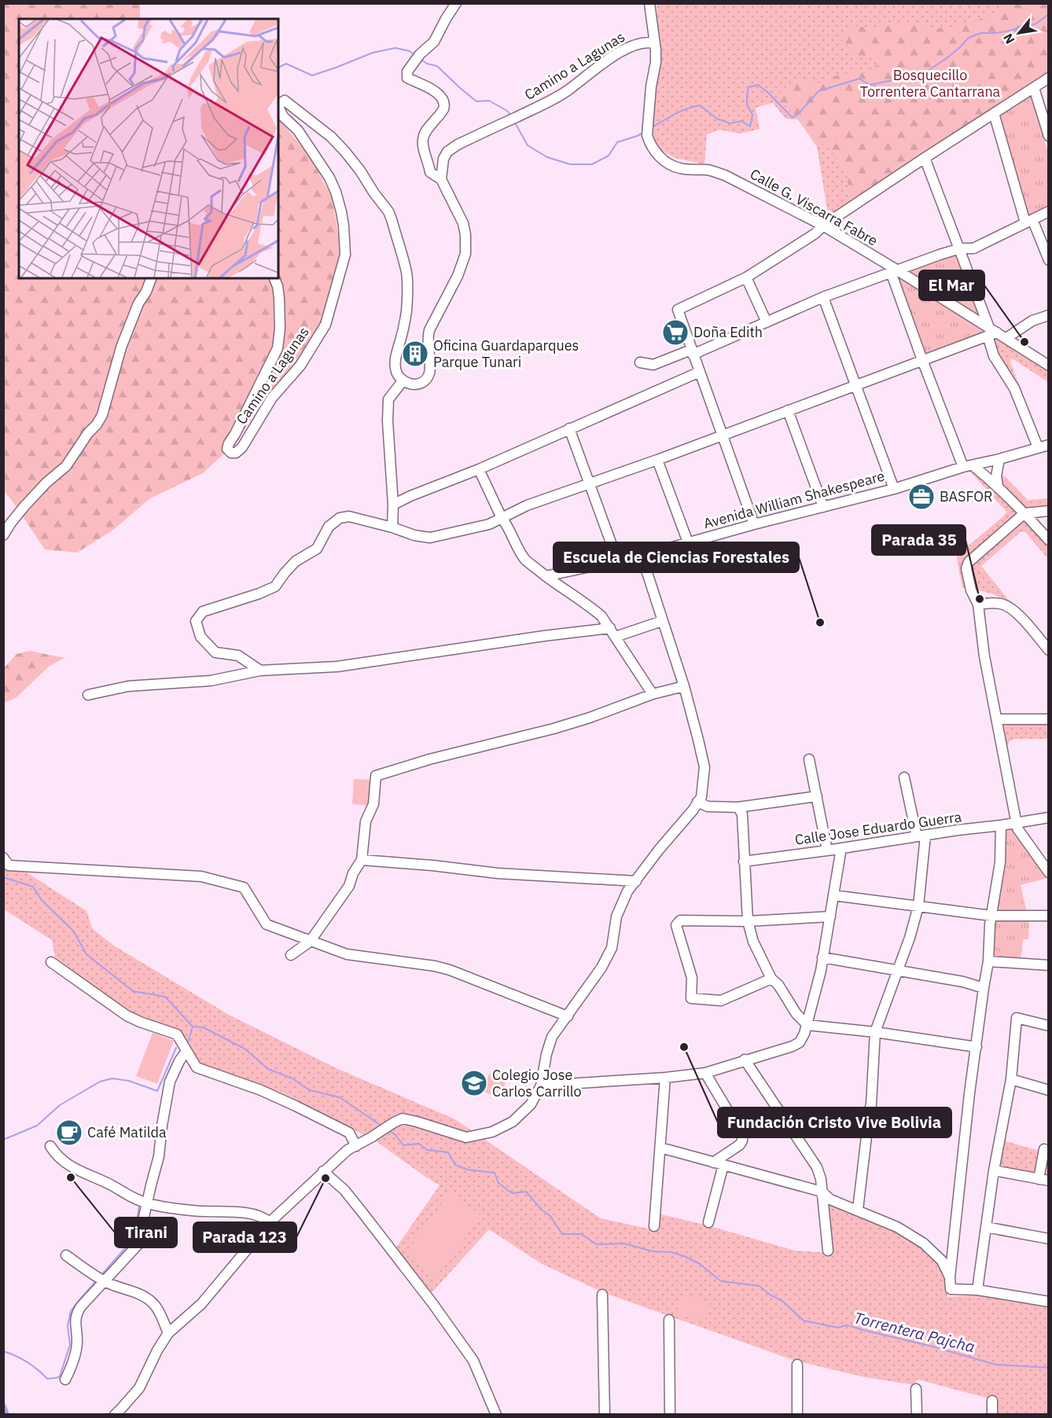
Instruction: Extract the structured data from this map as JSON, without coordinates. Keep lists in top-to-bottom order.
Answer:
{
  "streets": {
    "street": [
      "Camino a Lagunas",
      "Calle G. Viscarra Fabre",
      "Avenida William Shakespeare",
      "Calle Jose Eduardo Guerra"
    ]
  },
  "crossings": [
    ["Camino a Lagunas", "Calle G. Viscarra Fabre"]
  ],
  "water": ["Torrentera Pajcha"],
  "parks": ["Bosquecillo Torrentera Cantarrana"],
  "places": {
    "supermarket": ["Doña Edith"],
    "other": [
      "El Mar",
      "Parada 35",
      "Escuela de Ciencias Forestales",
      "Fundación Cristo Vive Bolivia",
      "Tirani",
      "Parada 123"
    ],
    "building": ["Oficina Guardaparques Parque Tunari"],
    "office": ["BASFOR"],
    "school or university": ["Colegio Jose Carlos Carrillo"],
    "cafe": ["Café Matilda"]
  },
  "north": "bottom left"
}
